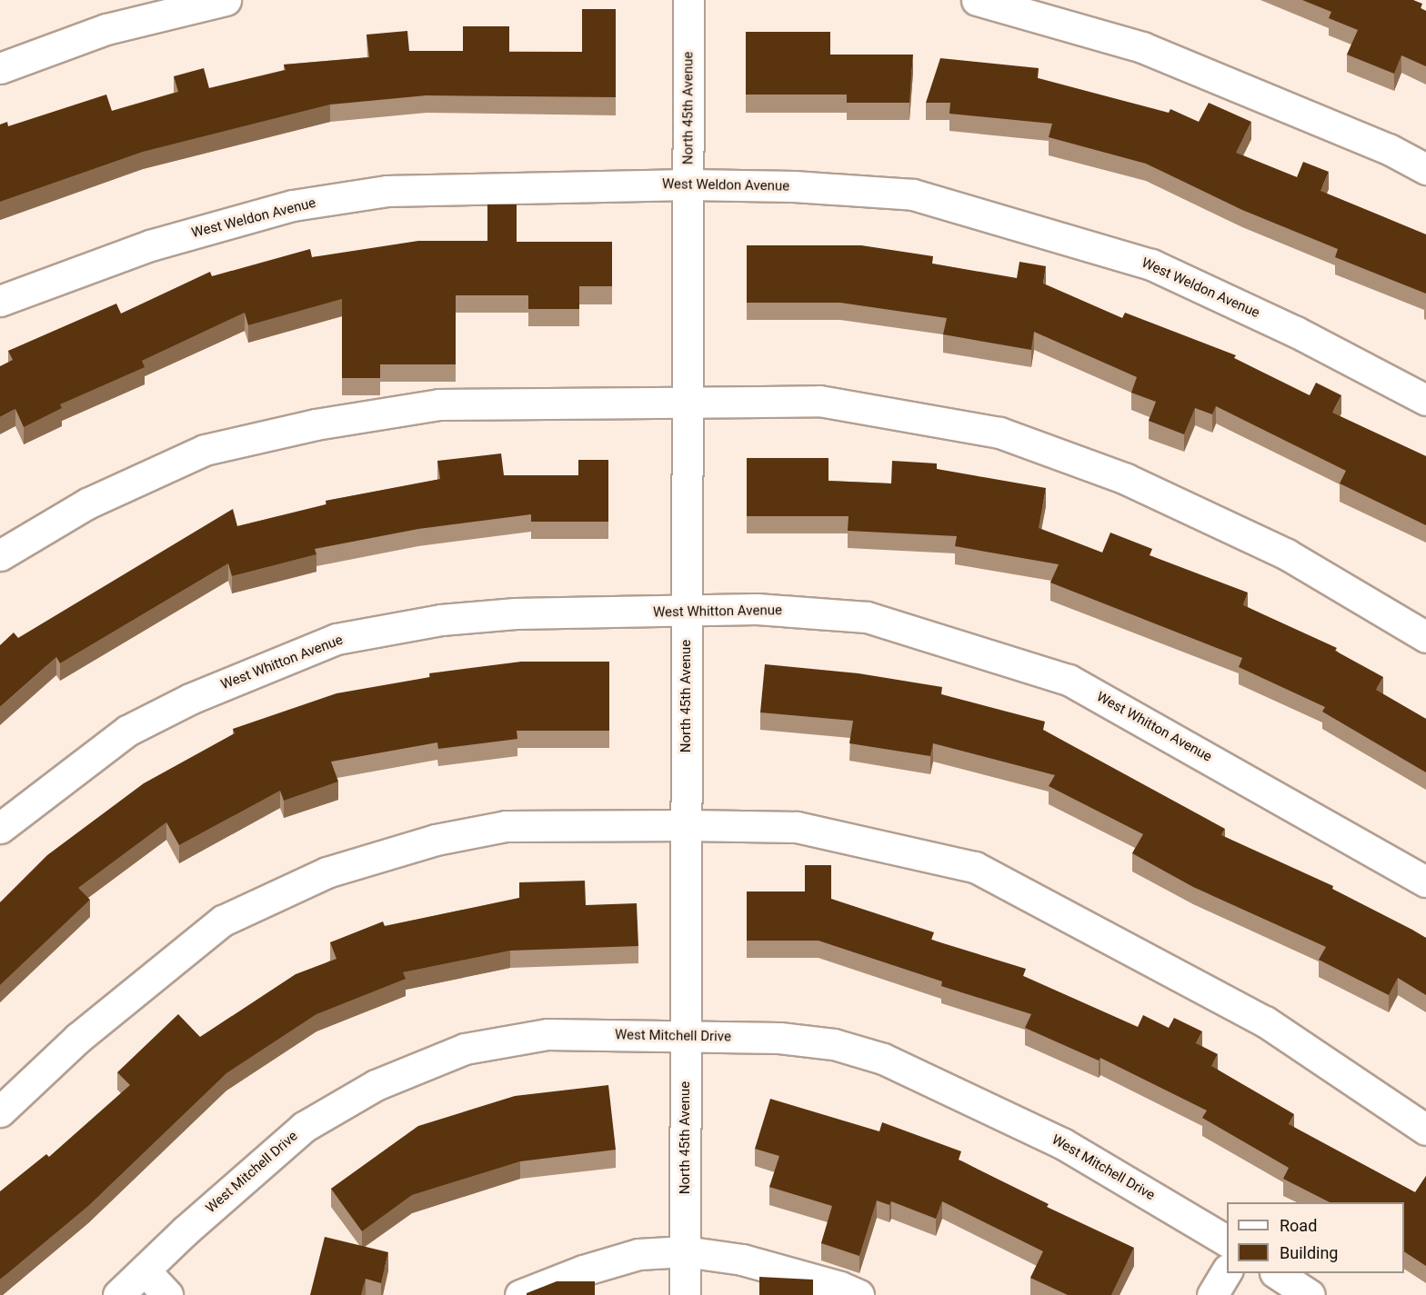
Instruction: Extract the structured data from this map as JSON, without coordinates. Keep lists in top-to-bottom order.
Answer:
{
  "streets": {
    "street": [
      "North 45th Avenue",
      "West Weldon Avenue",
      "West Whitton Avenue",
      "West Mitchell Drive"
    ]
  },
  "crossings": [
    ["North 45th Avenue", "West Weldon Avenue"],
    ["North 45th Avenue", "West Whitton Avenue"],
    ["North 45th Avenue", "West Mitchell Drive"]
  ],
  "legend": ["Road", "Building"]
}
